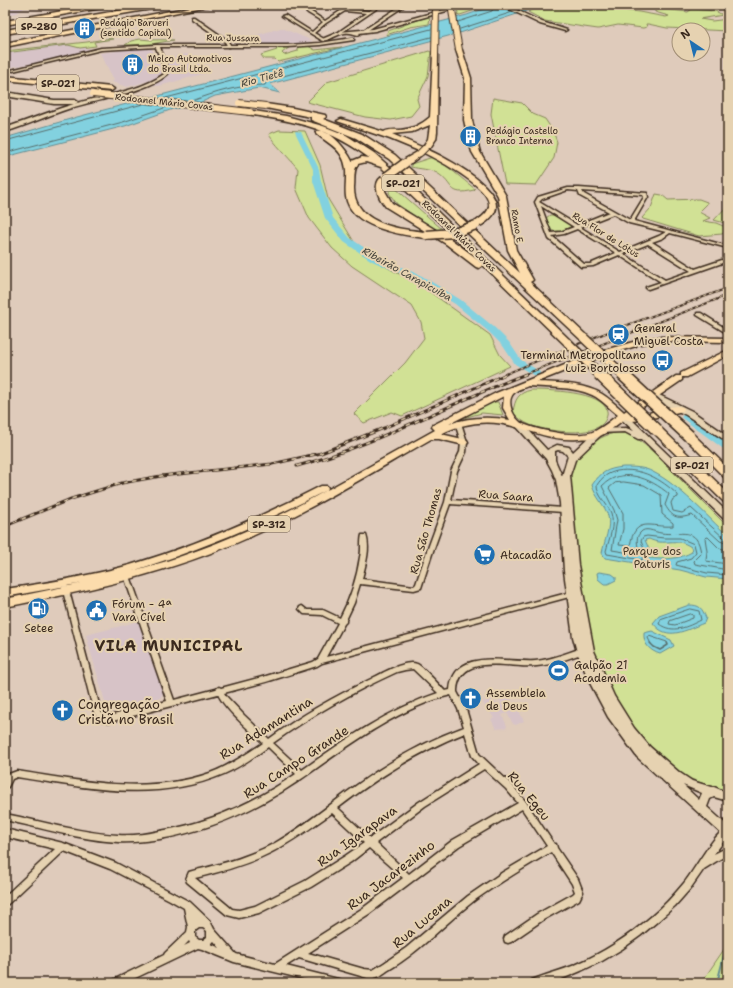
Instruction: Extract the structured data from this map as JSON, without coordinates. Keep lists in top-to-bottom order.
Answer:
{
  "streets": {
    "highway": [
      "SP-280",
      "SP-021",
      "Rodoanel Mário Covas",
      "Ramo E"
    ],
    "main road": ["Rua Jussara", "SP-312"],
    "street": [
      "Rua Flor de Lótus",
      "Rua Saara",
      "Rua São Thomas",
      "Rua Adamantina",
      "Rua Campo Grande",
      "Rua Egeu",
      "Rua Igarapava",
      "Rua Jacarezinho",
      "Rua Lucena"
    ]
  },
  "crossings": [
    ["Rodoanel Mário Covas", "Ramo E"],
    ["Rua Saara", "Rua São Thomas"],
    ["Rua Adamantina", "Rua Campo Grande"],
    ["Rua Campo Grande", "Rua Egeu"],
    ["Rua Egeu", "Rua Igarapava"],
    ["Rua Egeu", "Rua Jacarezinho"],
    ["Rua Egeu", "Rua Lucena"],
    ["Rua Jacarezinho", "Rua Lucena"]
  ],
  "districts": ["VILA MUNICIPAL"],
  "water": ["Rio Tietê", "Ribeirão Carapicuíba"],
  "parks": ["Parque dos Paturis"],
  "places": {
    "building": ["Pedágio Barueri (sentido Capital)", "Melco Automotivos do Brasil Ltda.", "Pedágio Castello Branco Interna"],
    "station": ["General Miguel Costa"],
    "bus stop": ["Terminal Metropolitano Luiz Bortolosso"],
    "supermarket": ["Atacadão"],
    "fuel station": ["Setee"],
    "public building": ["Fórum - 4ª Vara Cível"],
    "sports": ["Galpão 21 Academia"],
    "church": ["Assembleia de Deus", "Congregação Cristã no Brasil"]
  },
  "north": "top left"
}
